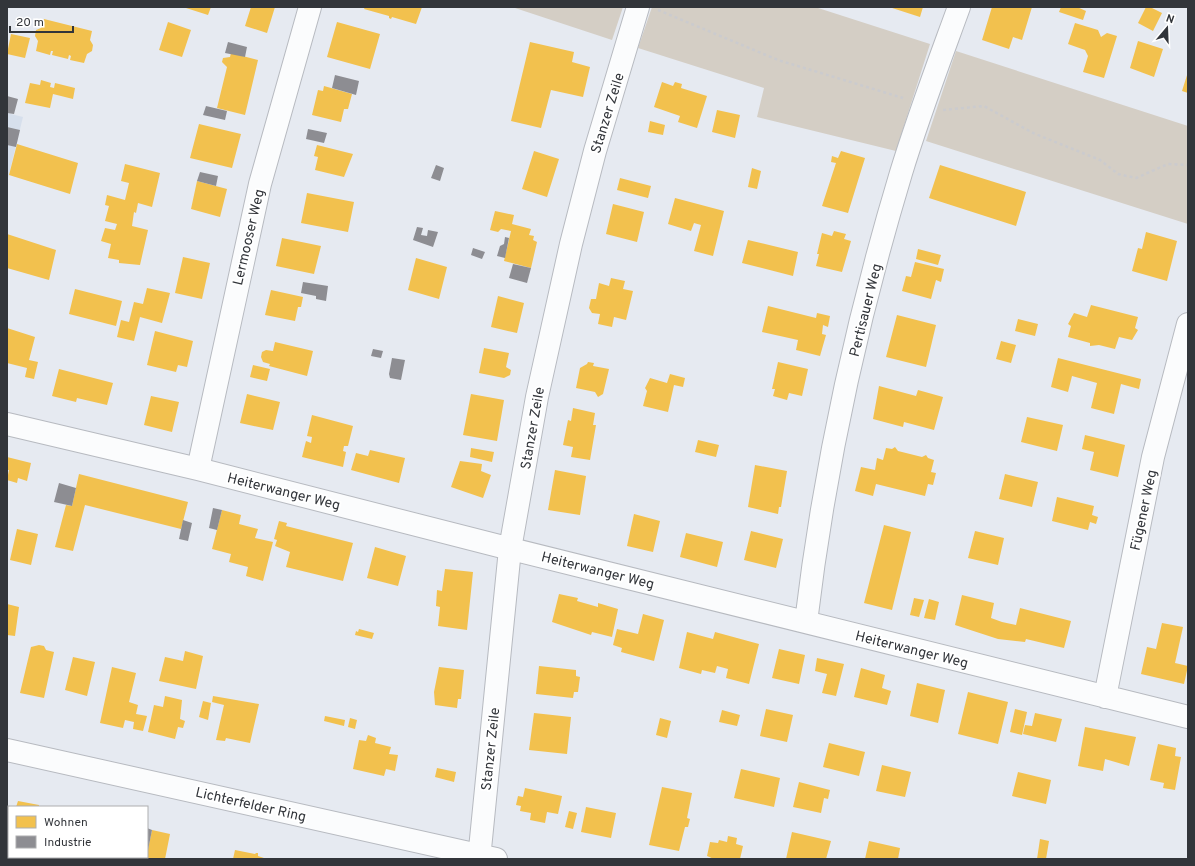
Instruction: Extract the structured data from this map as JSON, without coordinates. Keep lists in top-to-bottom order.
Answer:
{
  "streets": {
    "street": [
      "Stanzer Zeile",
      "Lermooser Weg",
      "Pertisauer Weg",
      "Heiterwanger Weg",
      "Fügener Weg",
      "Lichterfelder Ring"
    ]
  },
  "crossings": [
    ["Stanzer Zeile", "Heiterwanger Weg"],
    ["Stanzer Zeile", "Lichterfelder Ring"],
    ["Lermooser Weg", "Heiterwanger Weg"],
    ["Pertisauer Weg", "Heiterwanger Weg"],
    ["Heiterwanger Weg", "Fügener Weg"]
  ],
  "legend": ["Wohnen", "Industrie"],
  "scale_bar": "20 m",
  "north": "top"
}
